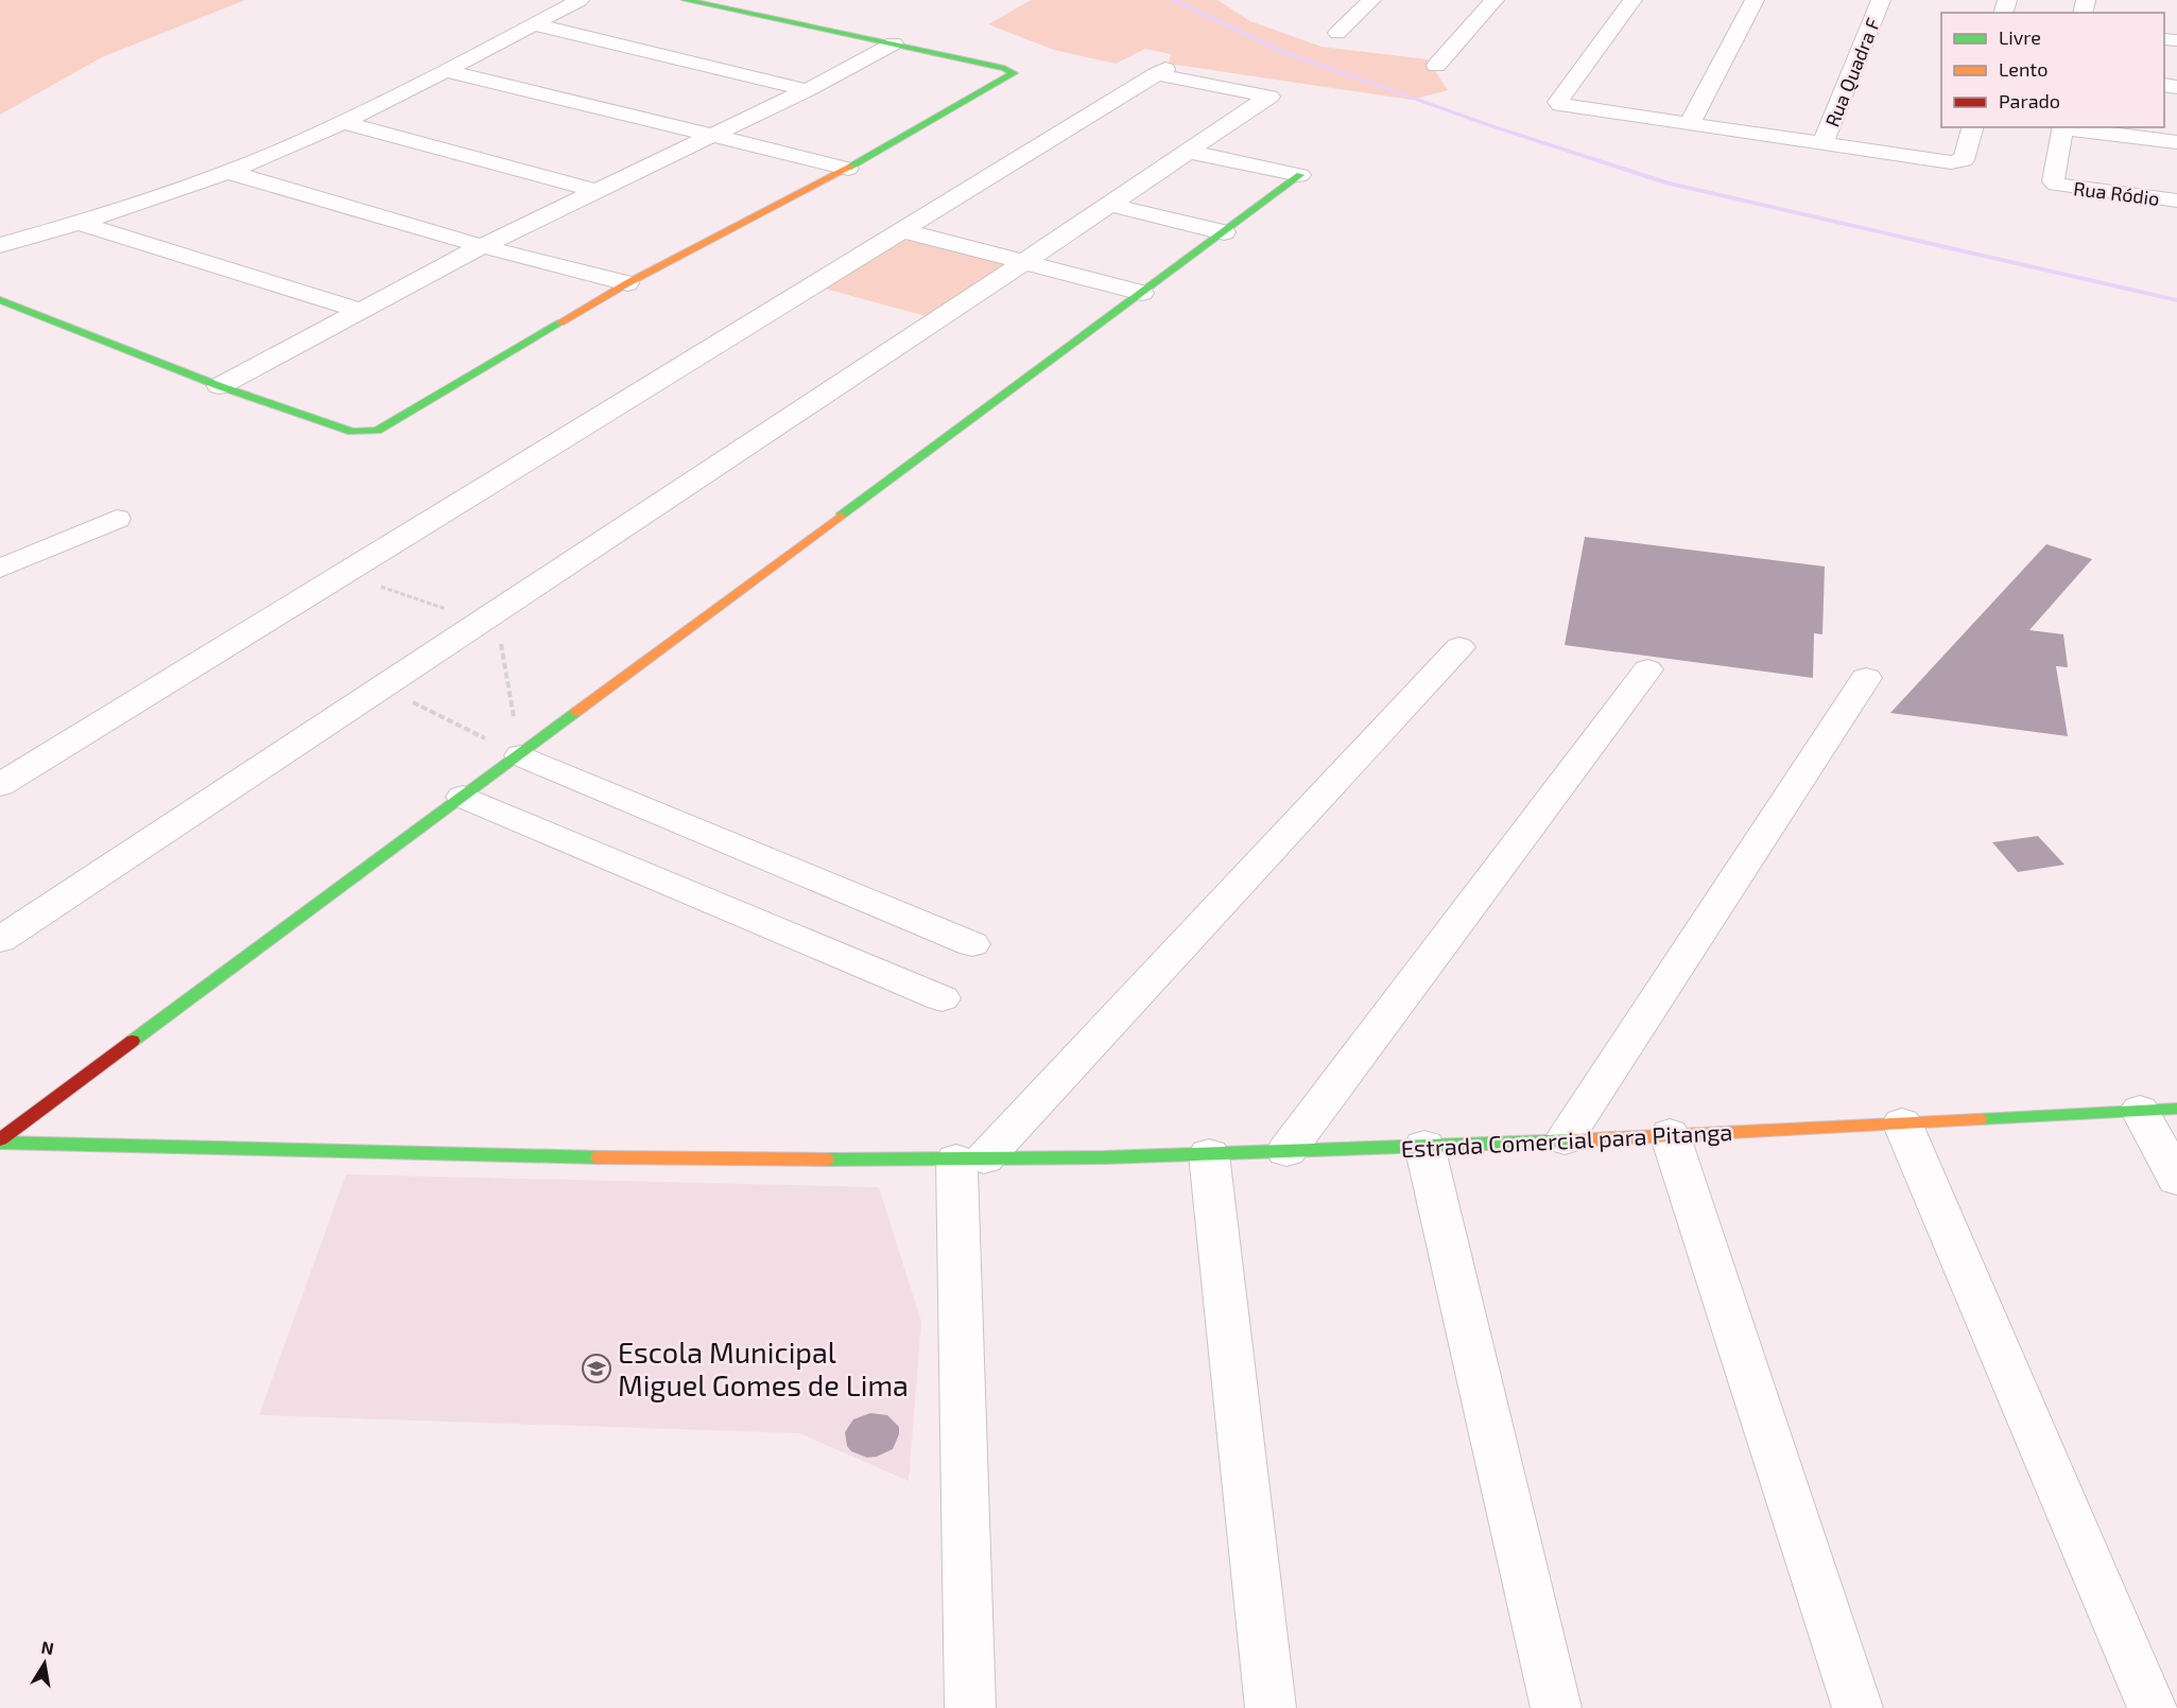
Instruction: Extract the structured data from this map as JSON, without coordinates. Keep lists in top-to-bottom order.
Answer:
{
  "streets": {
    "street": ["Rua Quadra F", "Rua Ródio", "Estrada Comercial para Pitanga"]
  },
  "places": {
    "school or university": ["Escola Municipal Miguel Gomes de Lima"]
  },
  "legend": ["Livre", "Lento", "Parado"],
  "north": "top"
}
